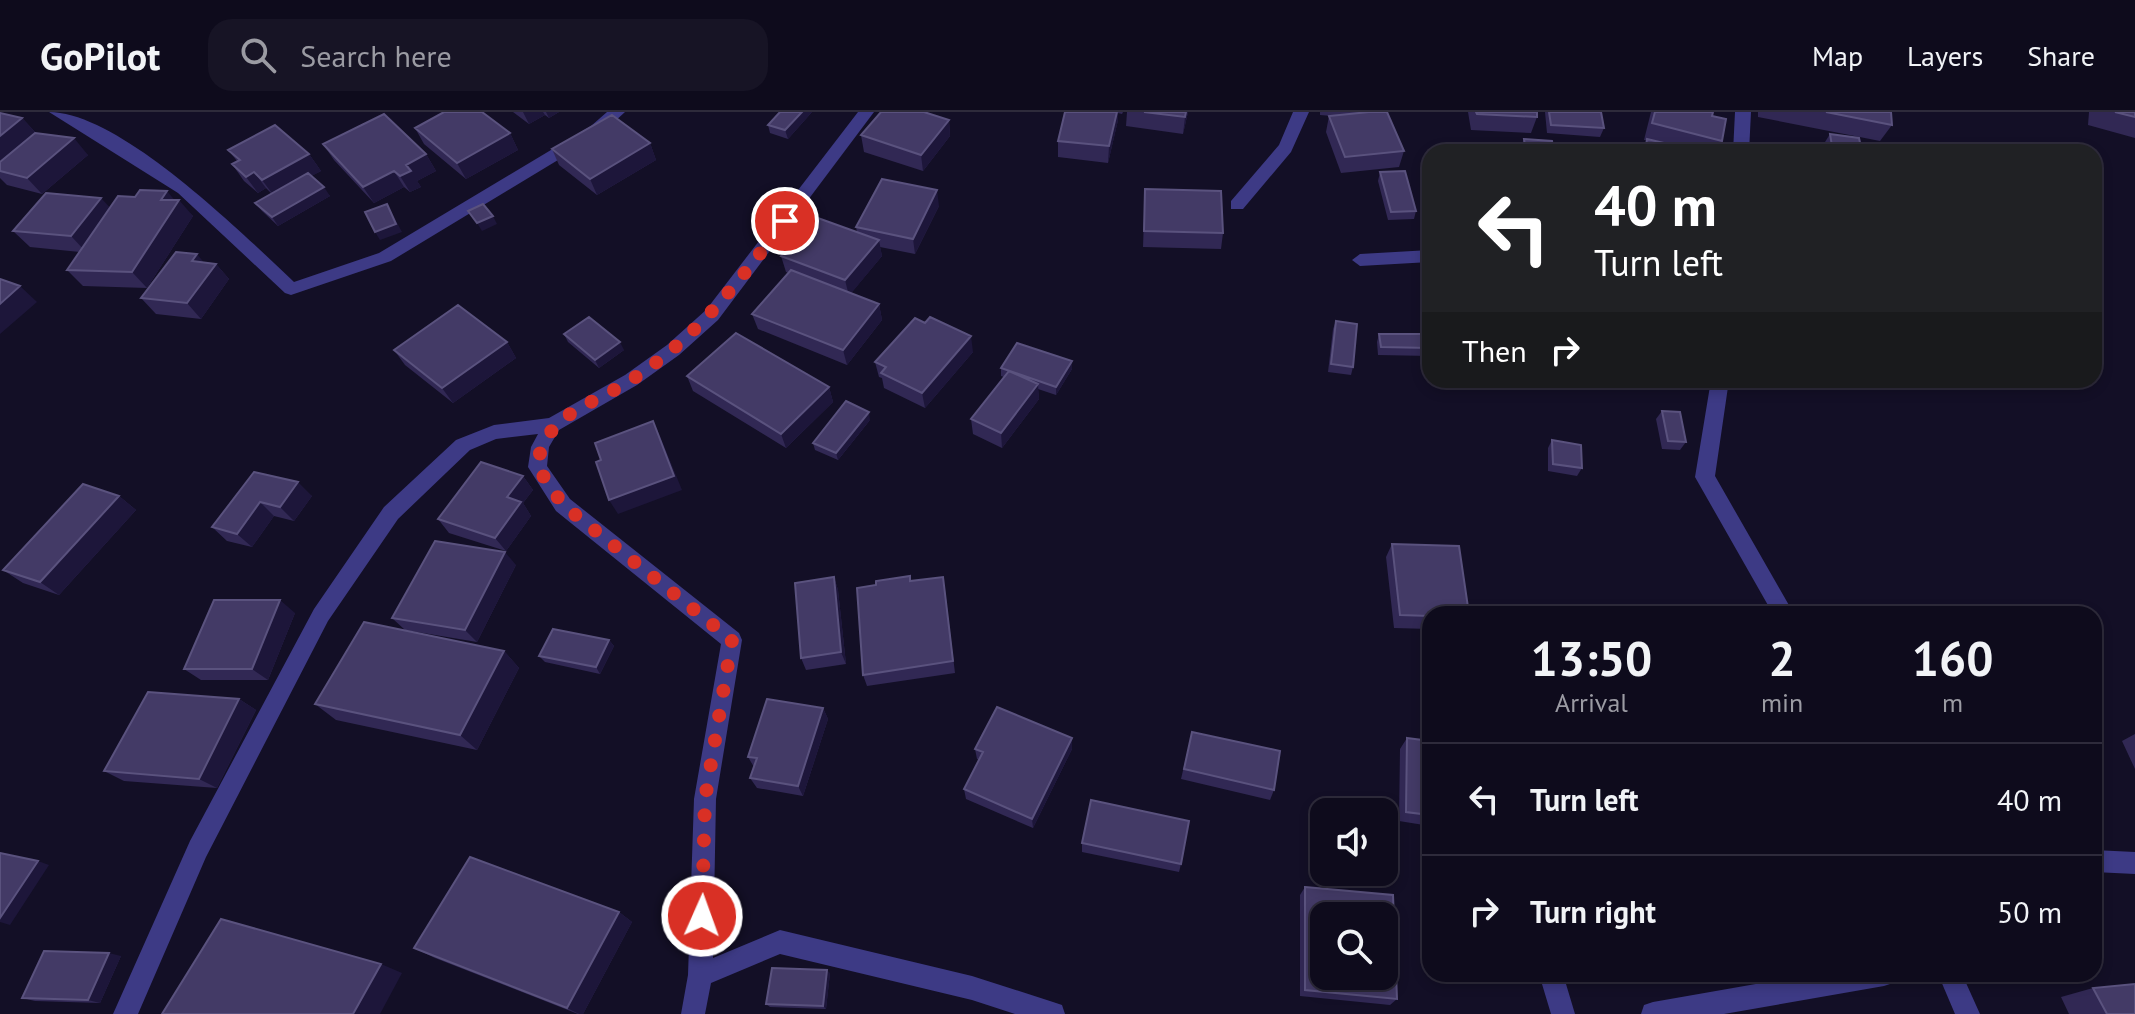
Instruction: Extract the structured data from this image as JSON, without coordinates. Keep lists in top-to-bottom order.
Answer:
{
  "page": {
    "header": "GoPilot",
    "search": "Search here",
    "nav": ["Map", "Layers", "Share"],
    "turn": ["40 m", "Turn left"],
    "then": "Then",
    "eta": [
      "13:50",
      "Arrival",
      "2",
      "min",
      "160",
      "m"
    ],
    "list": [
      {
        "name": "Turn left",
        "value": "40 m"
      },
      {
        "name": "Turn right",
        "value": "50 m"
      }
    ]
  }
}
